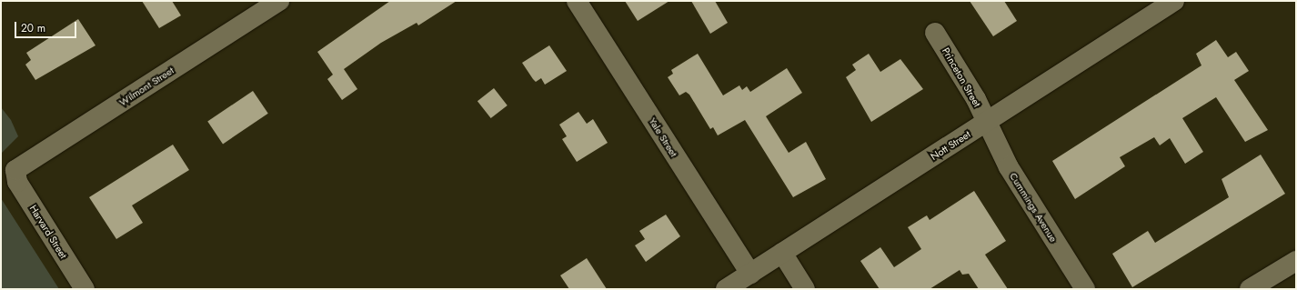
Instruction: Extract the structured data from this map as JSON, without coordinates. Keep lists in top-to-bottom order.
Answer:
{
  "streets": {
    "street": [
      "Princeton Street",
      "Wilmont Street",
      "Yale Street",
      "Nott Street",
      "Cummings Avenue",
      "Harvard Street"
    ]
  },
  "crossings": [
    ["Princeton Street", "Nott Street"],
    ["Princeton Street", "Cummings Avenue"],
    ["Wilmont Street", "Harvard Street"],
    ["Yale Street", "Nott Street"],
    ["Nott Street", "Cummings Avenue"]
  ],
  "scale_bar": "20 m"
}
